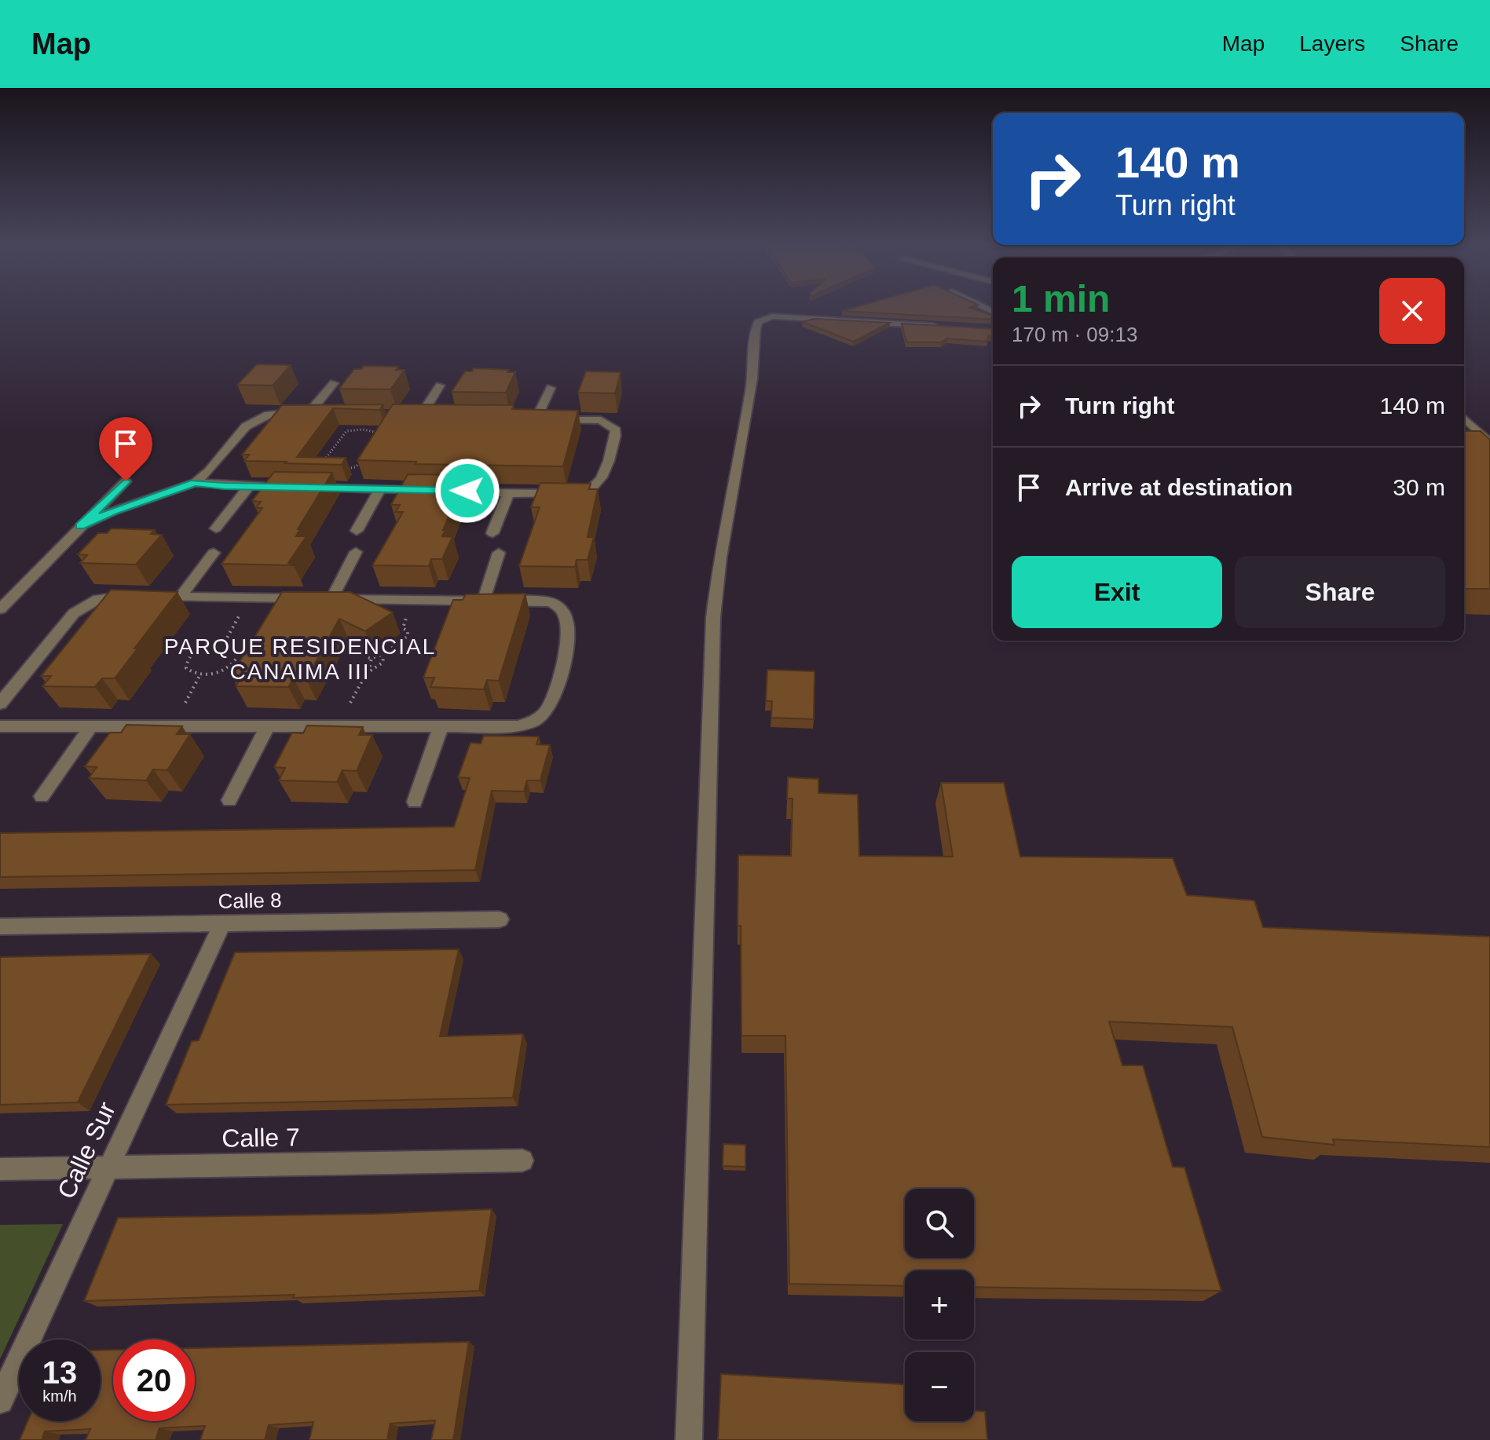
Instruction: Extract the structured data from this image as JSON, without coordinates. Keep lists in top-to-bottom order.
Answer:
{
  "streets": {
    "street": ["Calle 8", "Calle 7", "Calle Sur"]
  },
  "crossings": [
    ["Calle 8", "Calle Sur"],
    ["Calle 7", "Calle Sur"]
  ],
  "districts": ["PARQUE RESIDENCIAL CANAIMA III"],
  "page": {
    "header": "Map",
    "nav": ["Map", "Layers", "Share"],
    "turn": ["140 m", "Turn right"],
    "heading": ["1 min", "170 m · 09:13"],
    "list": [
      {
        "name": "Turn right",
        "value": "140 m"
      },
      {
        "name": "Arrive at destination",
        "value": "30 m"
      }
    ],
    "buttons": ["Exit", "Share"],
    "map_buttons": ["+", "−"],
    "speed": "13 km/h",
    "limit": "20"
  }
}
